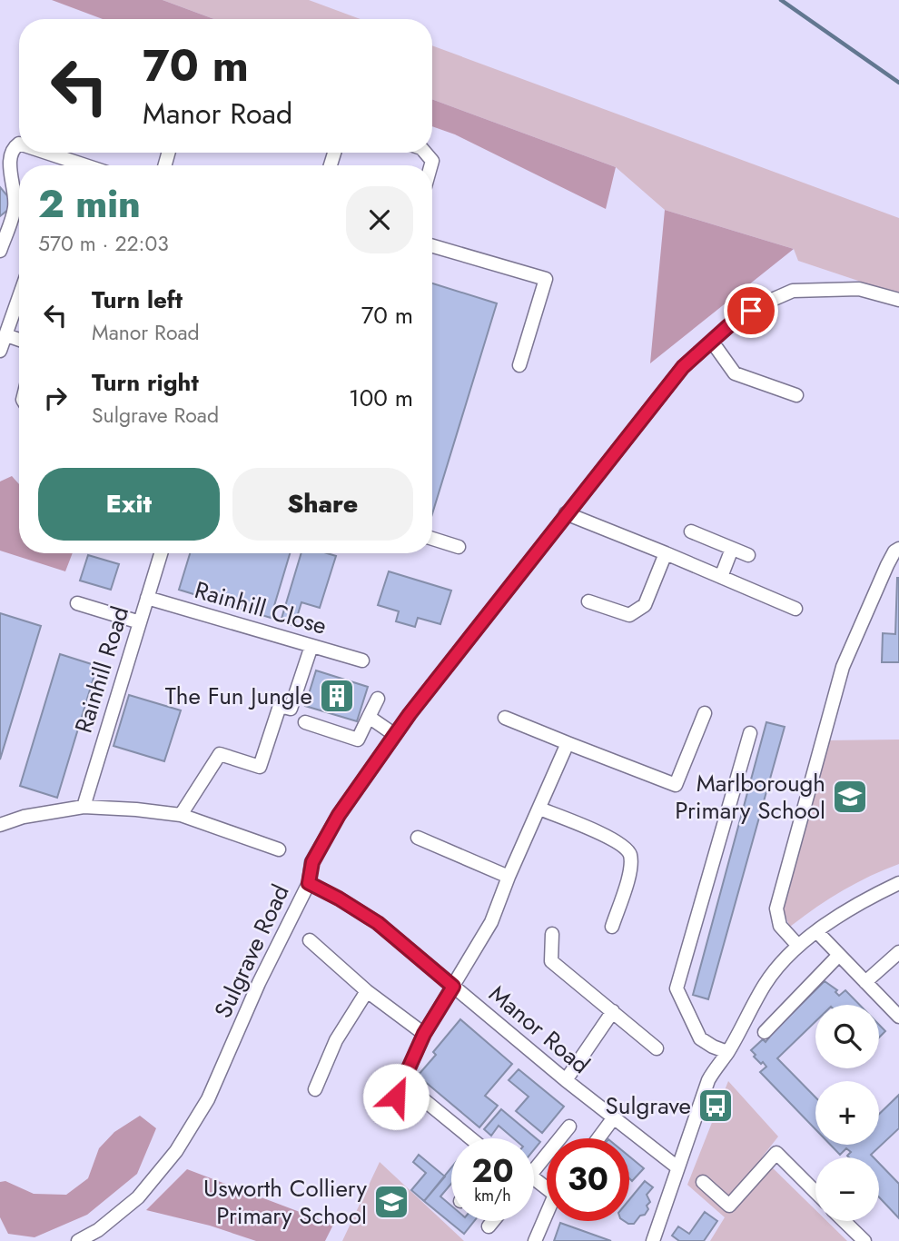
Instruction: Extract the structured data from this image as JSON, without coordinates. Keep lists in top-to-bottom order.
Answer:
{
  "streets": {
    "street": [
      "Rainhill Close",
      "Rainhill Road",
      "Sulgrave Road",
      "Manor Road"
    ]
  },
  "crossings": [
    ["Rainhill Close", "Rainhill Road"],
    ["Sulgrave Road", "Manor Road"]
  ],
  "places": {
    "building": ["The Fun Jungle"],
    "school or university": ["Marlborough Primary School", "Usworth Colliery Primary School"],
    "bus stop": ["Sulgrave"]
  },
  "page": {
    "turn": ["70 m", "Manor Road"],
    "heading": ["2 min", "570 m · 22:03"],
    "list": [
      {
        "name": "Turn left",
        "note": "Manor Road",
        "value": "70 m"
      },
      {
        "name": "Turn right",
        "note": "Sulgrave Road",
        "value": "100 m"
      }
    ],
    "buttons": ["Exit", "Share"],
    "map_buttons": ["+", "−"],
    "speed": "20 km/h",
    "limit": "30"
  }
}
